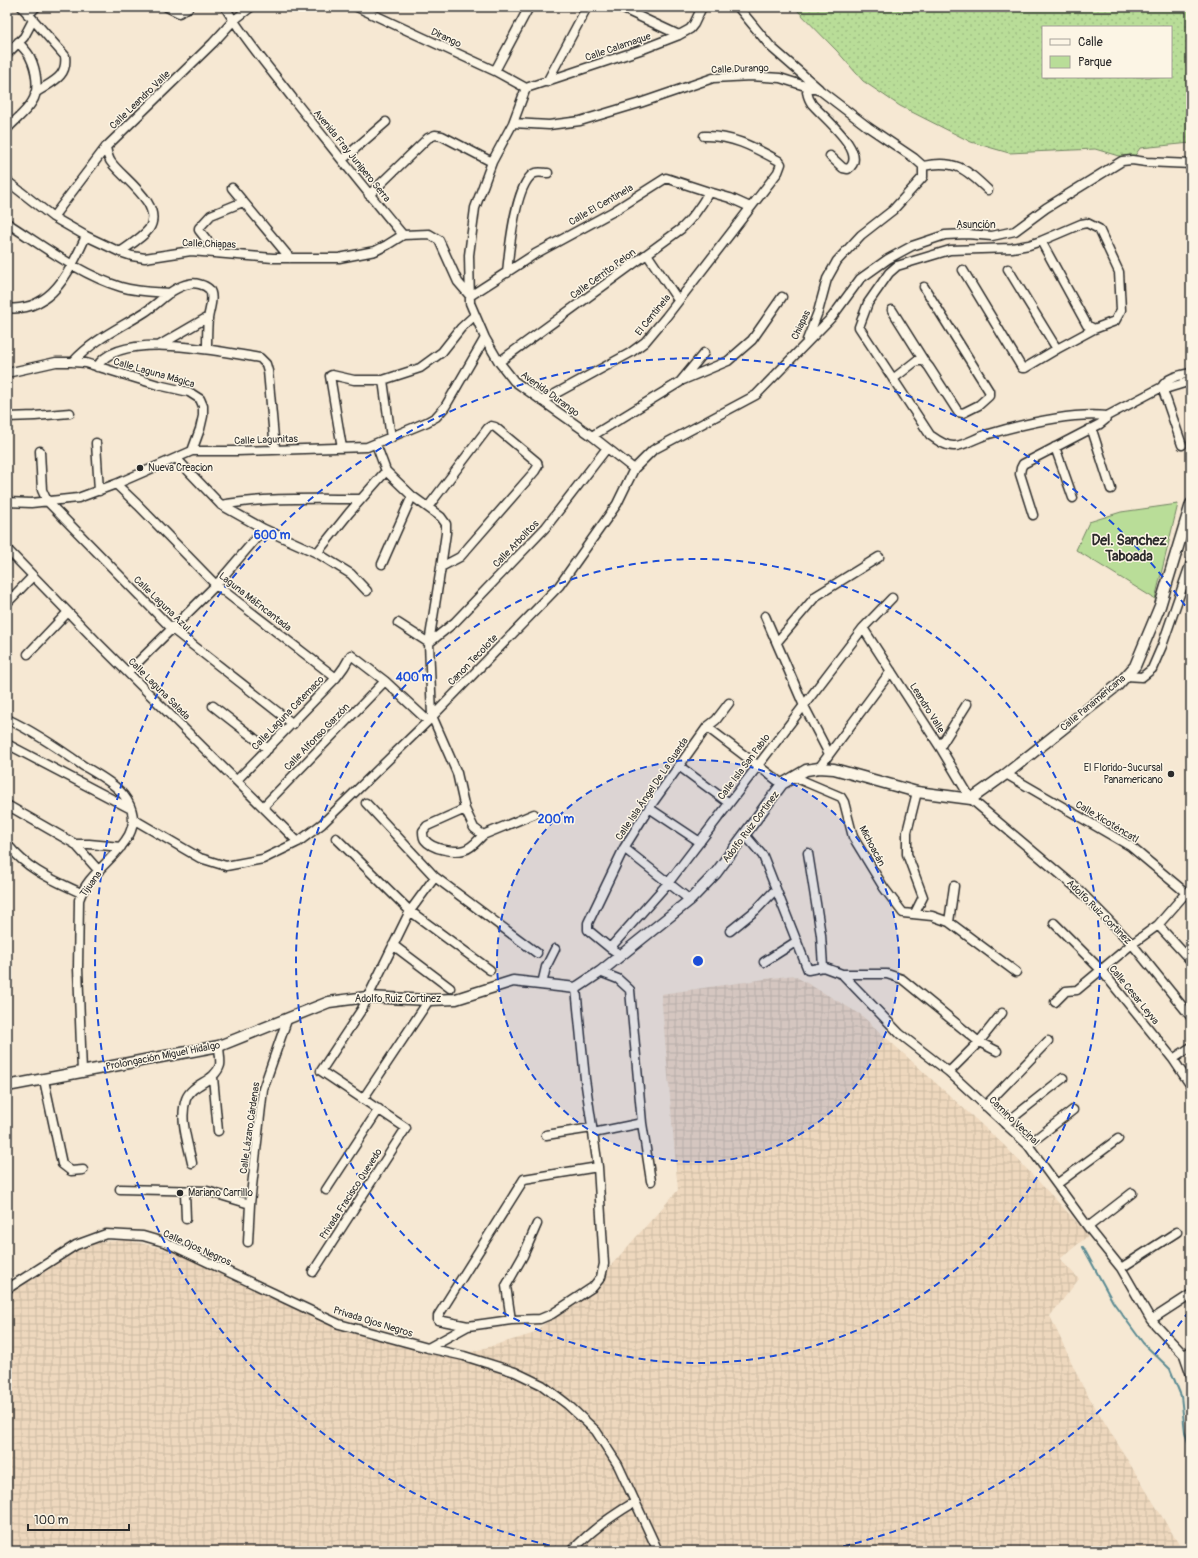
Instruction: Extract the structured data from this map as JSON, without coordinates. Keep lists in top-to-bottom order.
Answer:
{
  "streets": {
    "main road": ["Calle Panamericana", "Adolfo Ruiz Cortinez", "Prolongación Miguel Hidalgo"],
    "street": [
      "Dirango",
      "Calle Calamaque",
      "Calle Durango",
      "Calle Leandro Valle",
      "Avenida Fray Junipero Serra",
      "Calle El Centinela",
      "Asunción",
      "Calle Chiapas",
      "Calle Cerrito Pelon",
      "El Centinela",
      "Chiapas",
      "Calle Laguna Mágica",
      "Avenida Durango",
      "Calle Lagunitas",
      "Calle Arbolitos",
      "Laguna MáEncantada",
      "Calle Laguna Azul",
      "Canon Tecolote",
      "Calle Laguna Salada",
      "Leandro Valle",
      "Calle Laguna Catemaco",
      "Calle Alfonso Garzón",
      "Calle Isla San Pablo",
      "Calle Isla Ángel De La Guarda",
      "Calle Xicoténcatl",
      "Michoacán",
      "Tijuana",
      "Calle Cesar Leyva",
      "Camino Vecinal",
      "Calle Lázaro Cárdenas",
      "Privada Fracisco Quevedo",
      "Calle Ojos Negros",
      "Privada Ojos Negros"
    ]
  },
  "crossings": [
    ["Dirango", "Calle Calamaque"],
    ["Dirango", "Avenida Durango"],
    ["Calle Calamaque", "Avenida Durango"],
    ["Calle Durango", "Chiapas"],
    ["Calle Durango", "Avenida Durango"],
    ["Calle Leandro Valle", "Avenida Fray Junipero Serra"],
    ["Calle Leandro Valle", "Calle Chiapas"],
    ["Avenida Fray Junipero Serra", "Calle Chiapas"],
    ["Calle El Centinela", "Calle Cerrito Pelon"],
    ["Calle El Centinela", "El Centinela"],
    ["Calle El Centinela", "Avenida Durango"],
    ["Asunción", "Chiapas"],
    ["Calle Cerrito Pelon", "Avenida Durango"],
    ["El Centinela", "Avenida Durango"],
    ["Chiapas", "Avenida Durango"],
    ["Chiapas", "Canon Tecolote"],
    ["Calle Laguna Mágica", "Calle Lagunitas"],
    ["Avenida Durango", "Calle Lagunitas"],
    ["Avenida Durango", "Calle Arbolitos"],
    ["Avenida Durango", "Canon Tecolote"],
    ["Calle Lagunitas", "Laguna MáEncantada"],
    ["Calle Lagunitas", "Calle Laguna Azul"],
    ["Laguna MáEncantada", "Calle Laguna Catemaco"],
    ["Calle Laguna Azul", "Calle Laguna Catemaco"],
    ["Canon Tecolote", "Calle Laguna Salada"],
    ["Canon Tecolote", "Tijuana"],
    ["Calle Laguna Salada", "Calle Laguna Catemaco"],
    ["Calle Laguna Salada", "Calle Alfonso Garzón"],
    ["Calle Panamericana", "Leandro Valle"],
    ["Calle Panamericana", "Calle Xicoténcatl"],
    ["Calle Panamericana", "Adolfo Ruiz Cortinez"],
    ["Leandro Valle", "Calle Isla San Pablo"],
    ["Leandro Valle", "Adolfo Ruiz Cortinez"],
    ["Calle Laguna Catemaco", "Calle Alfonso Garzón"],
    ["Calle Isla San Pablo", "Calle Isla Ángel De La Guarda"],
    ["Adolfo Ruiz Cortinez", "Michoacán"],
    ["Adolfo Ruiz Cortinez", "Prolongación Miguel Hidalgo"],
    ["Adolfo Ruiz Cortinez", "Calle Lázaro Cárdenas"],
    ["Tijuana", "Prolongación Miguel Hidalgo"],
    ["Prolongación Miguel Hidalgo", "Calle Lázaro Cárdenas"],
    ["Calle Ojos Negros", "Privada Ojos Negros"]
  ],
  "districts": ["Del. Sanchez Taboada"],
  "places": ["Nueva Creacion", "El Florido-Sucursal Panamericano", "Mariano Carrillo"],
  "legend": ["Calle", "Parque"],
  "scale_bar": "100 m",
  "rings": ["600 m", "400 m", "200 m"]
}
